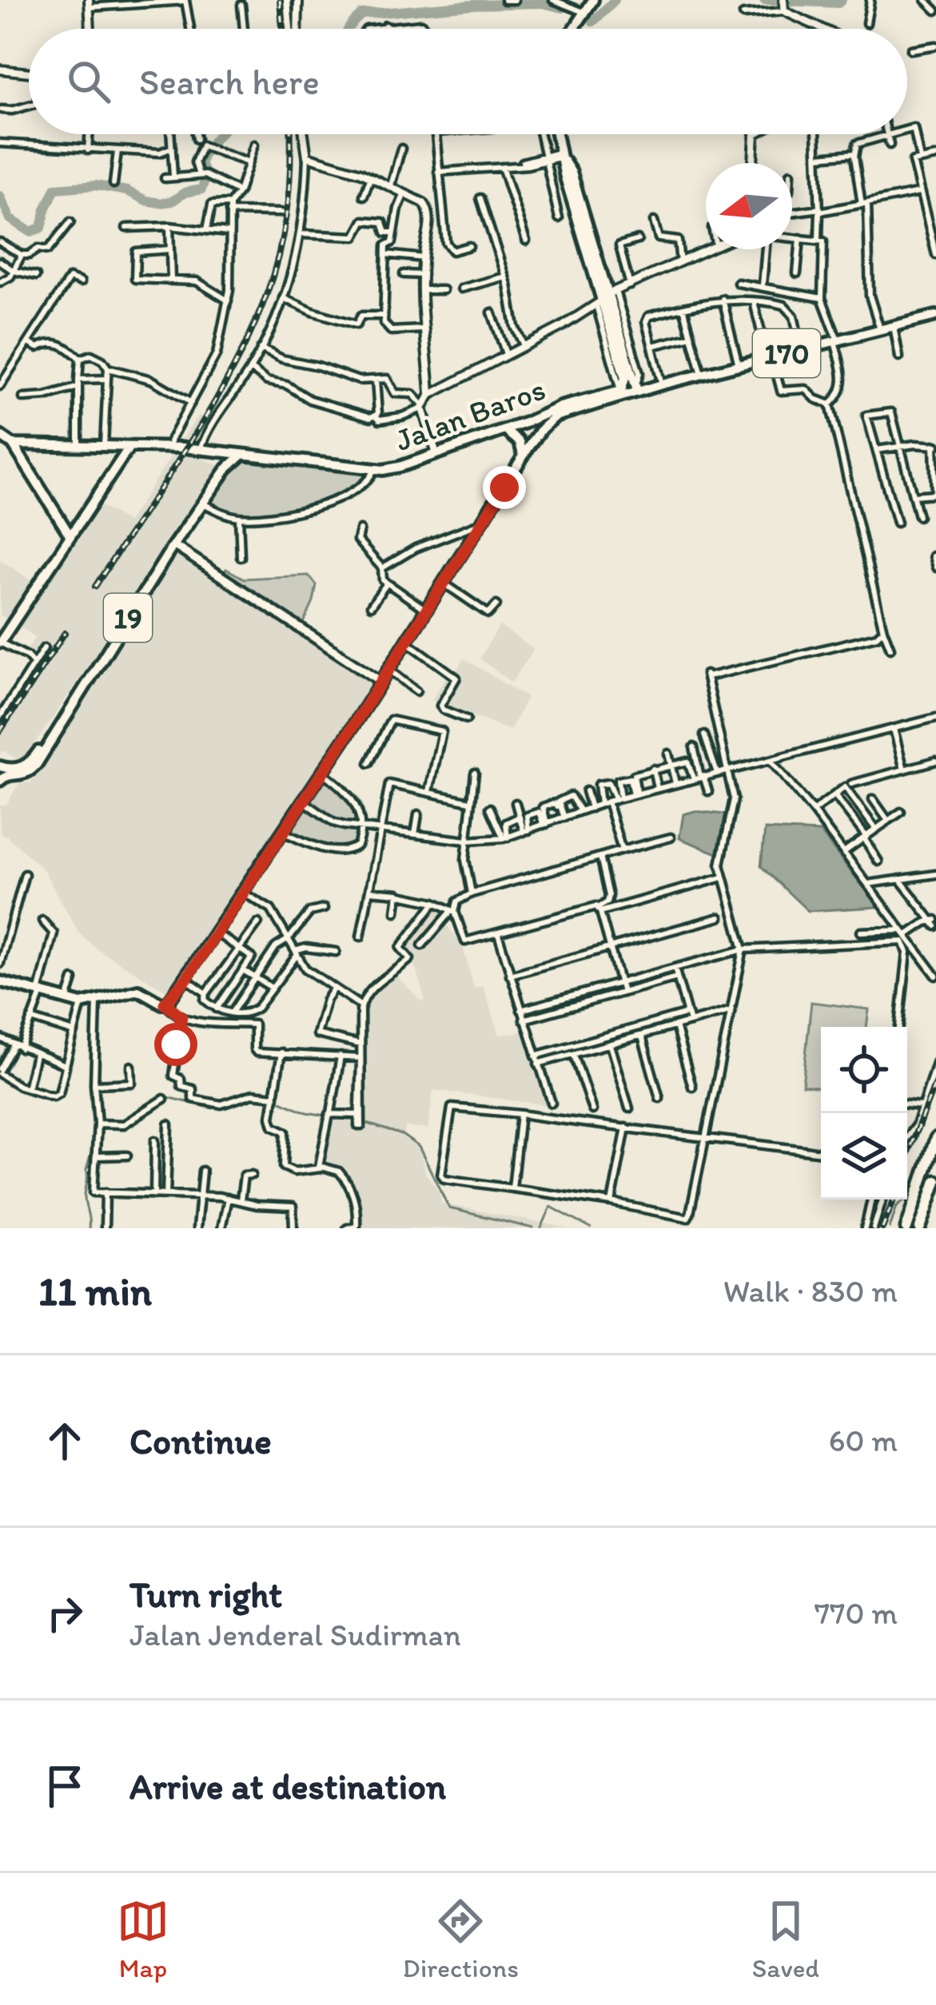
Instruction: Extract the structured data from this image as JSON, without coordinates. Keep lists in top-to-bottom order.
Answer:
{
  "streets": {
    "main road": ["170", "Jalan Baros", "19"]
  },
  "crossings": [
    ["Jalan Baros", "19"]
  ],
  "north": "left",
  "page": {
    "search": "Search here",
    "heading": ["11 min", "Walk · 830 m"],
    "list": [
      ["Continue", "60 m"],
      ["Turn right", "Jalan Jenderal Sudirman", "770 m"],
      "Arrive at destination"
    ],
    "nav": ["Map", "Directions", "Saved"]
  }
}
